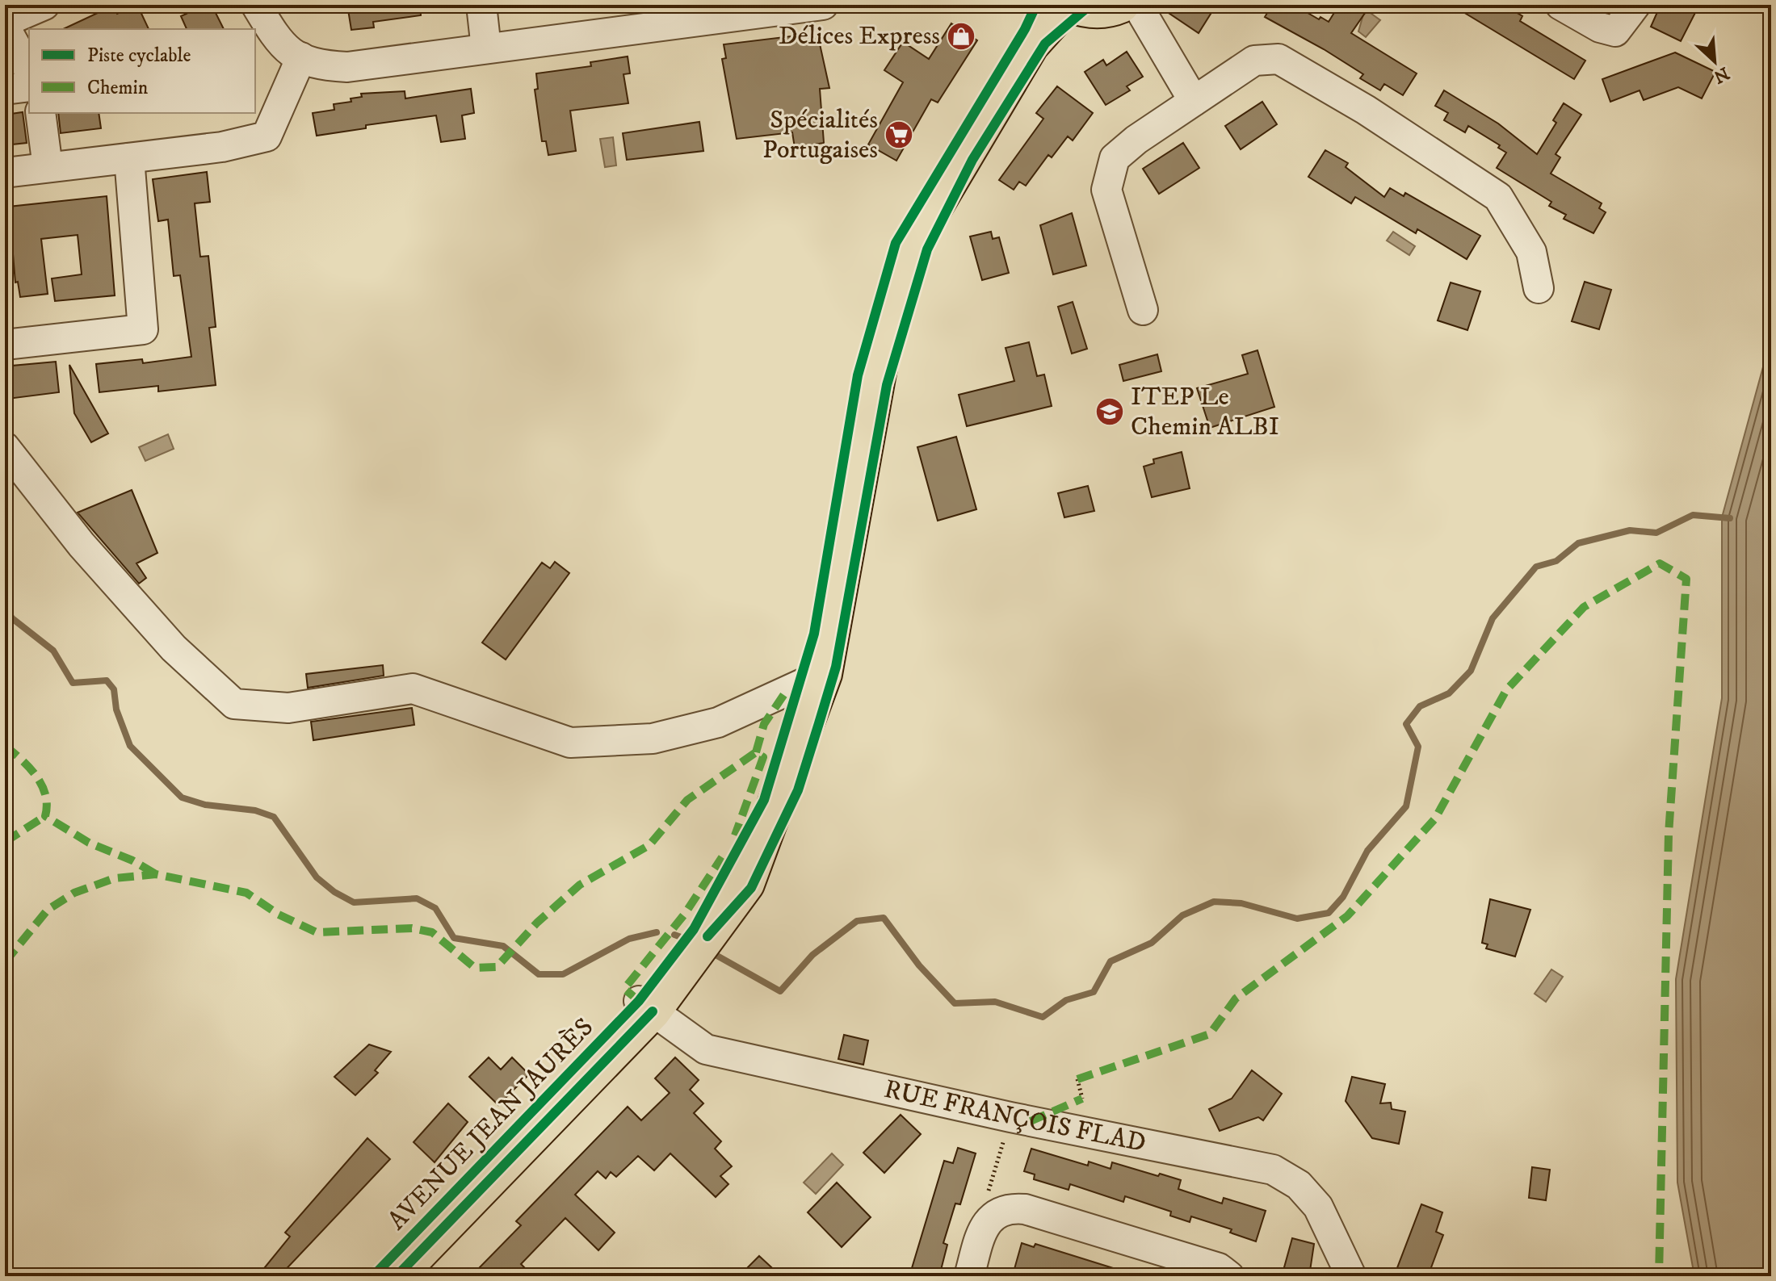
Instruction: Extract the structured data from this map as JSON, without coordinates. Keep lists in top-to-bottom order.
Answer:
{
  "streets": {
    "main road": ["AVENUE JEAN JAURÈS"],
    "street": ["RUE FRANÇOIS FLAD"]
  },
  "crossings": [
    ["RUE FRANÇOIS FLAD", "AVENUE JEAN JAURÈS"]
  ],
  "places": {
    "shop": ["Délices Express"],
    "supermarket": ["Spécialités Portugaises"],
    "school or university": ["ITEP Le Chemin ALBI"]
  },
  "legend": ["Piste cyclable", "Chemin"],
  "north": "bottom right"
}
